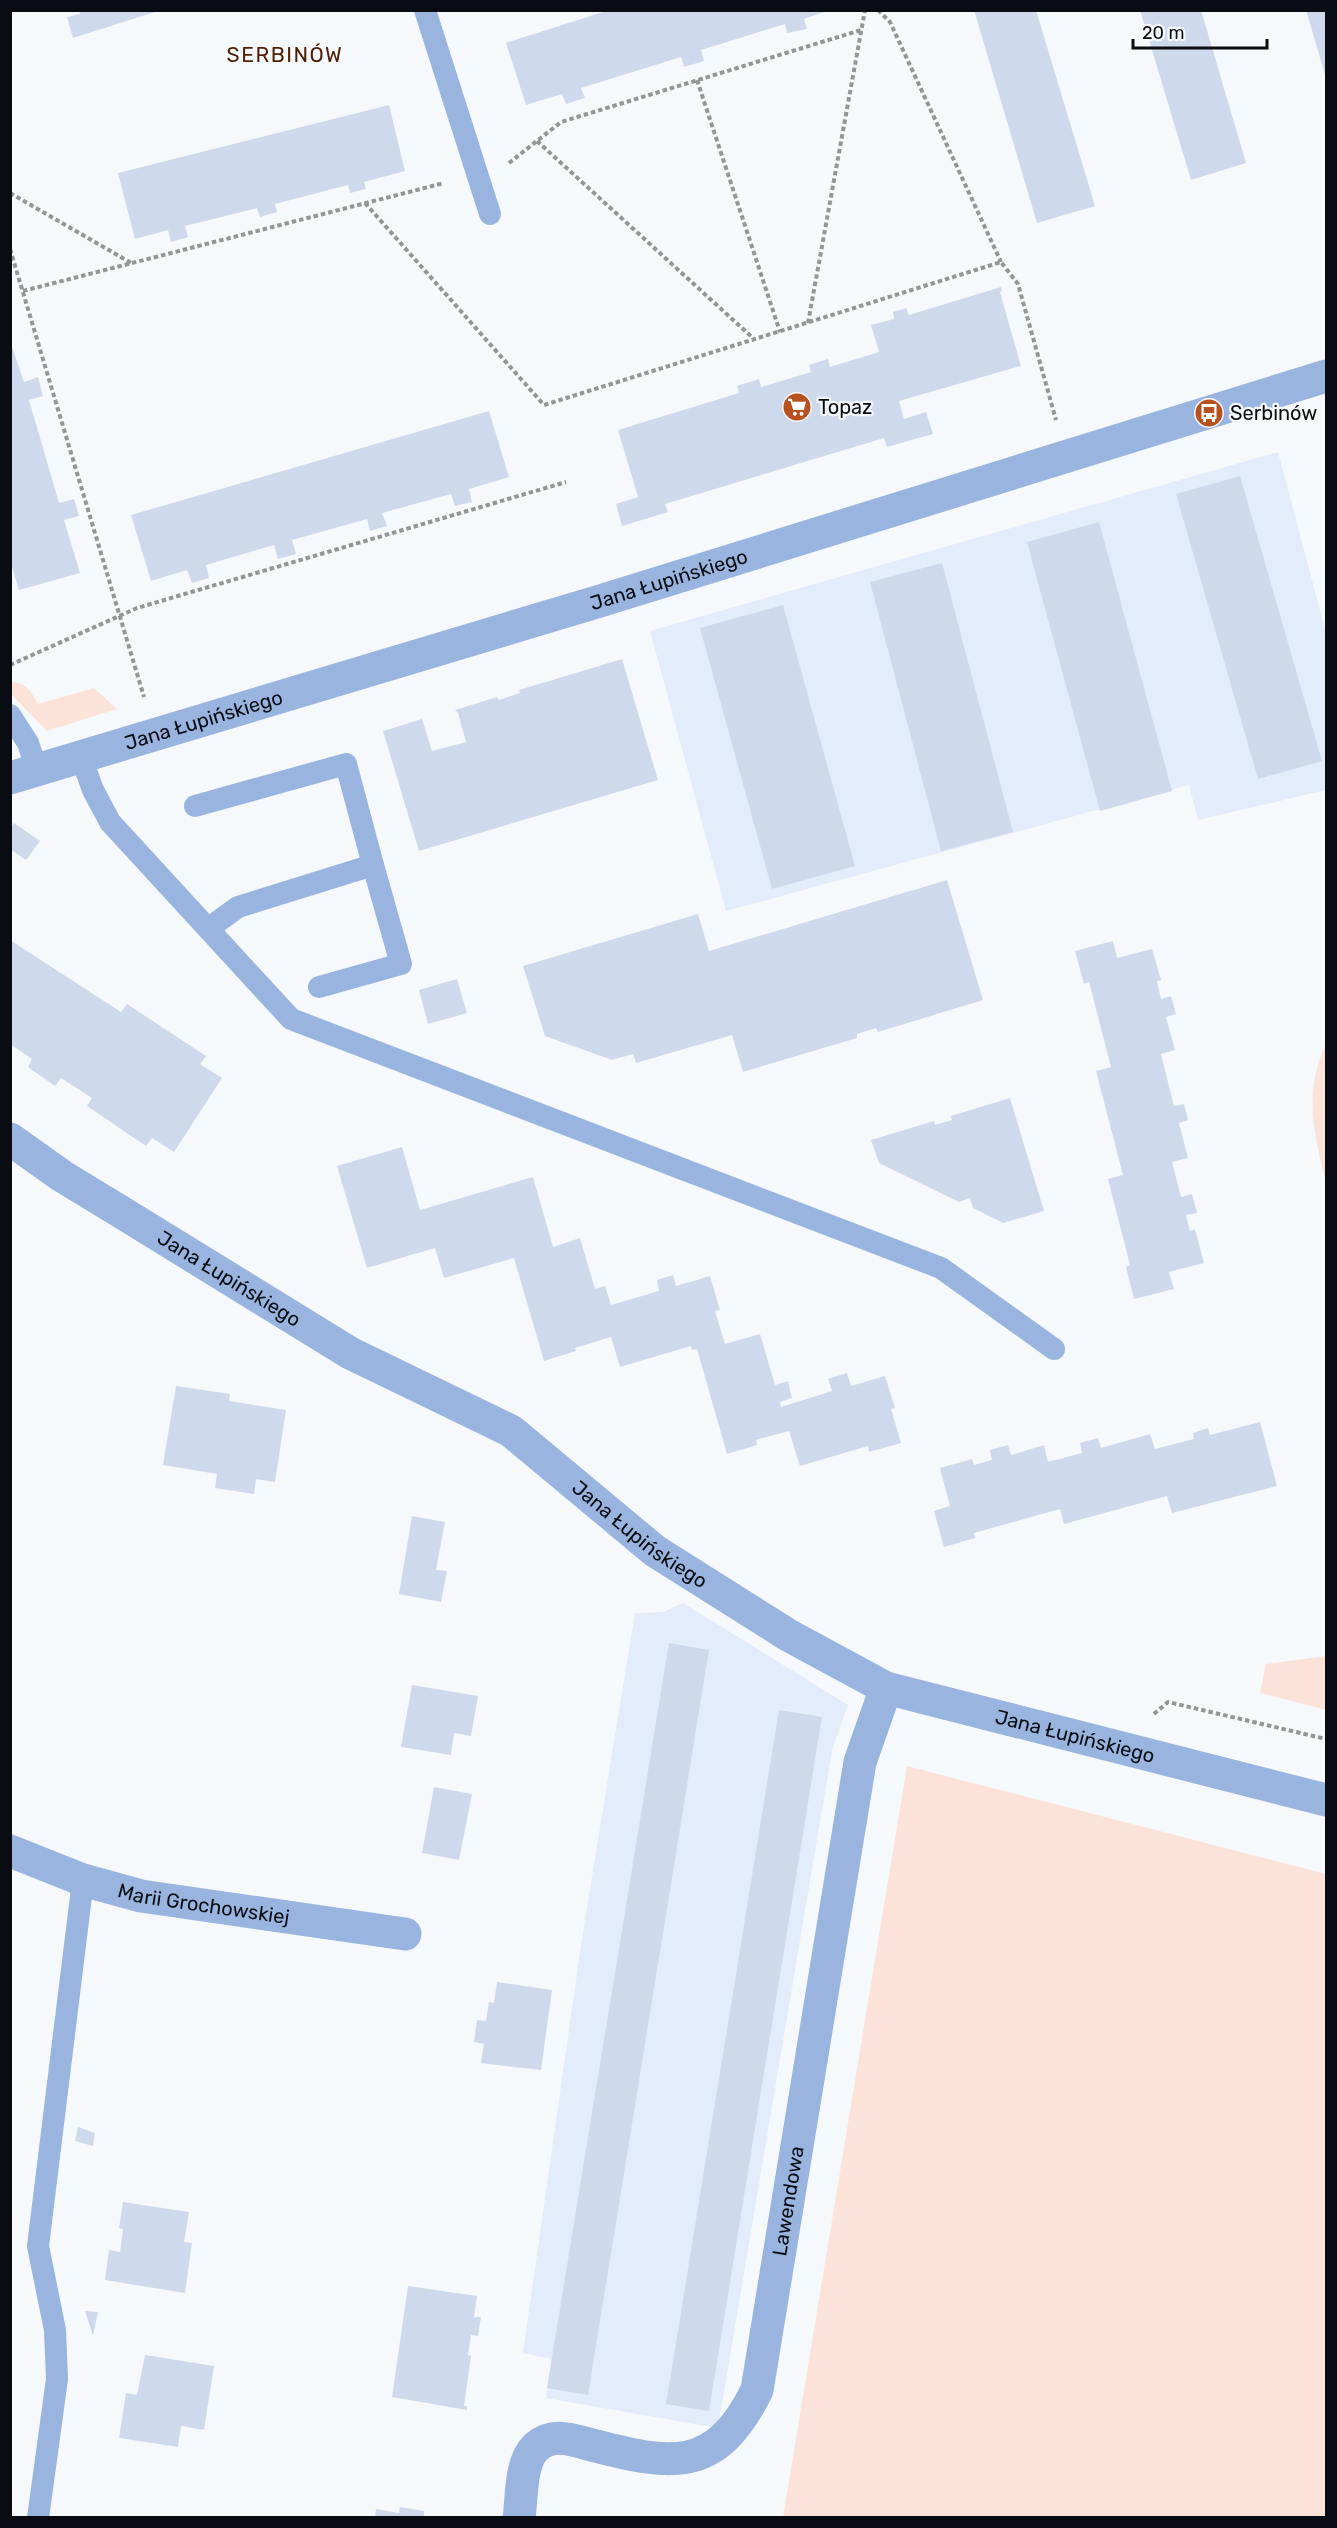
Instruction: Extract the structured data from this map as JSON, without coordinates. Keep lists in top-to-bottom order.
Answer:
{
  "streets": {
    "street": ["Jana Łupińskiego", "Marii Grochowskiej", "Lawendowa"]
  },
  "crossings": [
    ["Jana Łupińskiego", "Lawendowa"]
  ],
  "districts": ["SERBINÓW"],
  "places": {
    "supermarket": ["Topaz"],
    "bus stop": ["Serbinów"]
  },
  "scale_bar": "20 m"
}
